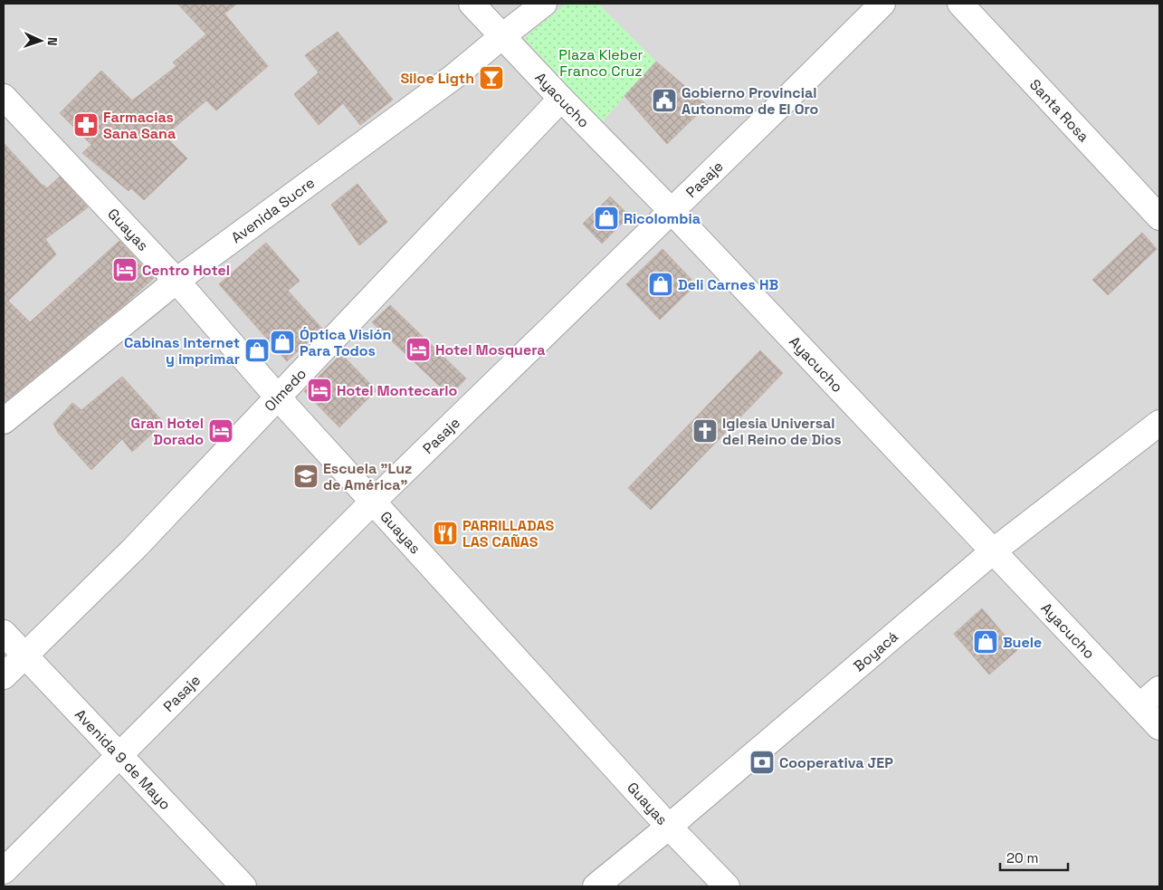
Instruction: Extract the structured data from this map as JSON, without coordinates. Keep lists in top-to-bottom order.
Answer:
{
  "streets": {
    "street": [
      "Ayacucho",
      "Santa Rosa",
      "Pasaje",
      "Avenida Sucre",
      "Guayas",
      "Olmedo",
      "Boyacá",
      "Avenida 9 de Mayo"
    ]
  },
  "crossings": [
    ["Ayacucho", "Pasaje"],
    ["Ayacucho", "Avenida Sucre"],
    ["Ayacucho", "Olmedo"],
    ["Ayacucho", "Boyacá"],
    ["Pasaje", "Guayas"],
    ["Pasaje", "Avenida 9 de Mayo"],
    ["Avenida Sucre", "Guayas"],
    ["Guayas", "Olmedo"],
    ["Guayas", "Boyacá"],
    ["Olmedo", "Avenida 9 de Mayo"]
  ],
  "parks": ["Plaza Kleber Franco Cruz"],
  "places": {
    "bar": ["Siloe Ligth"],
    "public building": ["Gobierno Provincial Autonomo de El Oro"],
    "pharmacy": ["Farmacias Sana Sana"],
    "shop": [
      "Ricolombia",
      "Deli Carnes HB",
      "Óptica Visión Para Todos",
      "Cabinas Internet y imprimar",
      "Buele"
    ],
    "hotel": [
      "Centro Hotel",
      "Hotel Mosquera",
      "Hotel Montecarlo",
      "Gran Hotel Dorado"
    ],
    "church": ["Iglesia Universal del Reino de Dios"],
    "school or university": ["Escuela \"Luz de América\""],
    "restaurant": ["PARRILLADAS LAS CAÑAS"],
    "bank": ["Cooperativa JEP"]
  },
  "scale_bar": "20 m",
  "north": "right"
}
